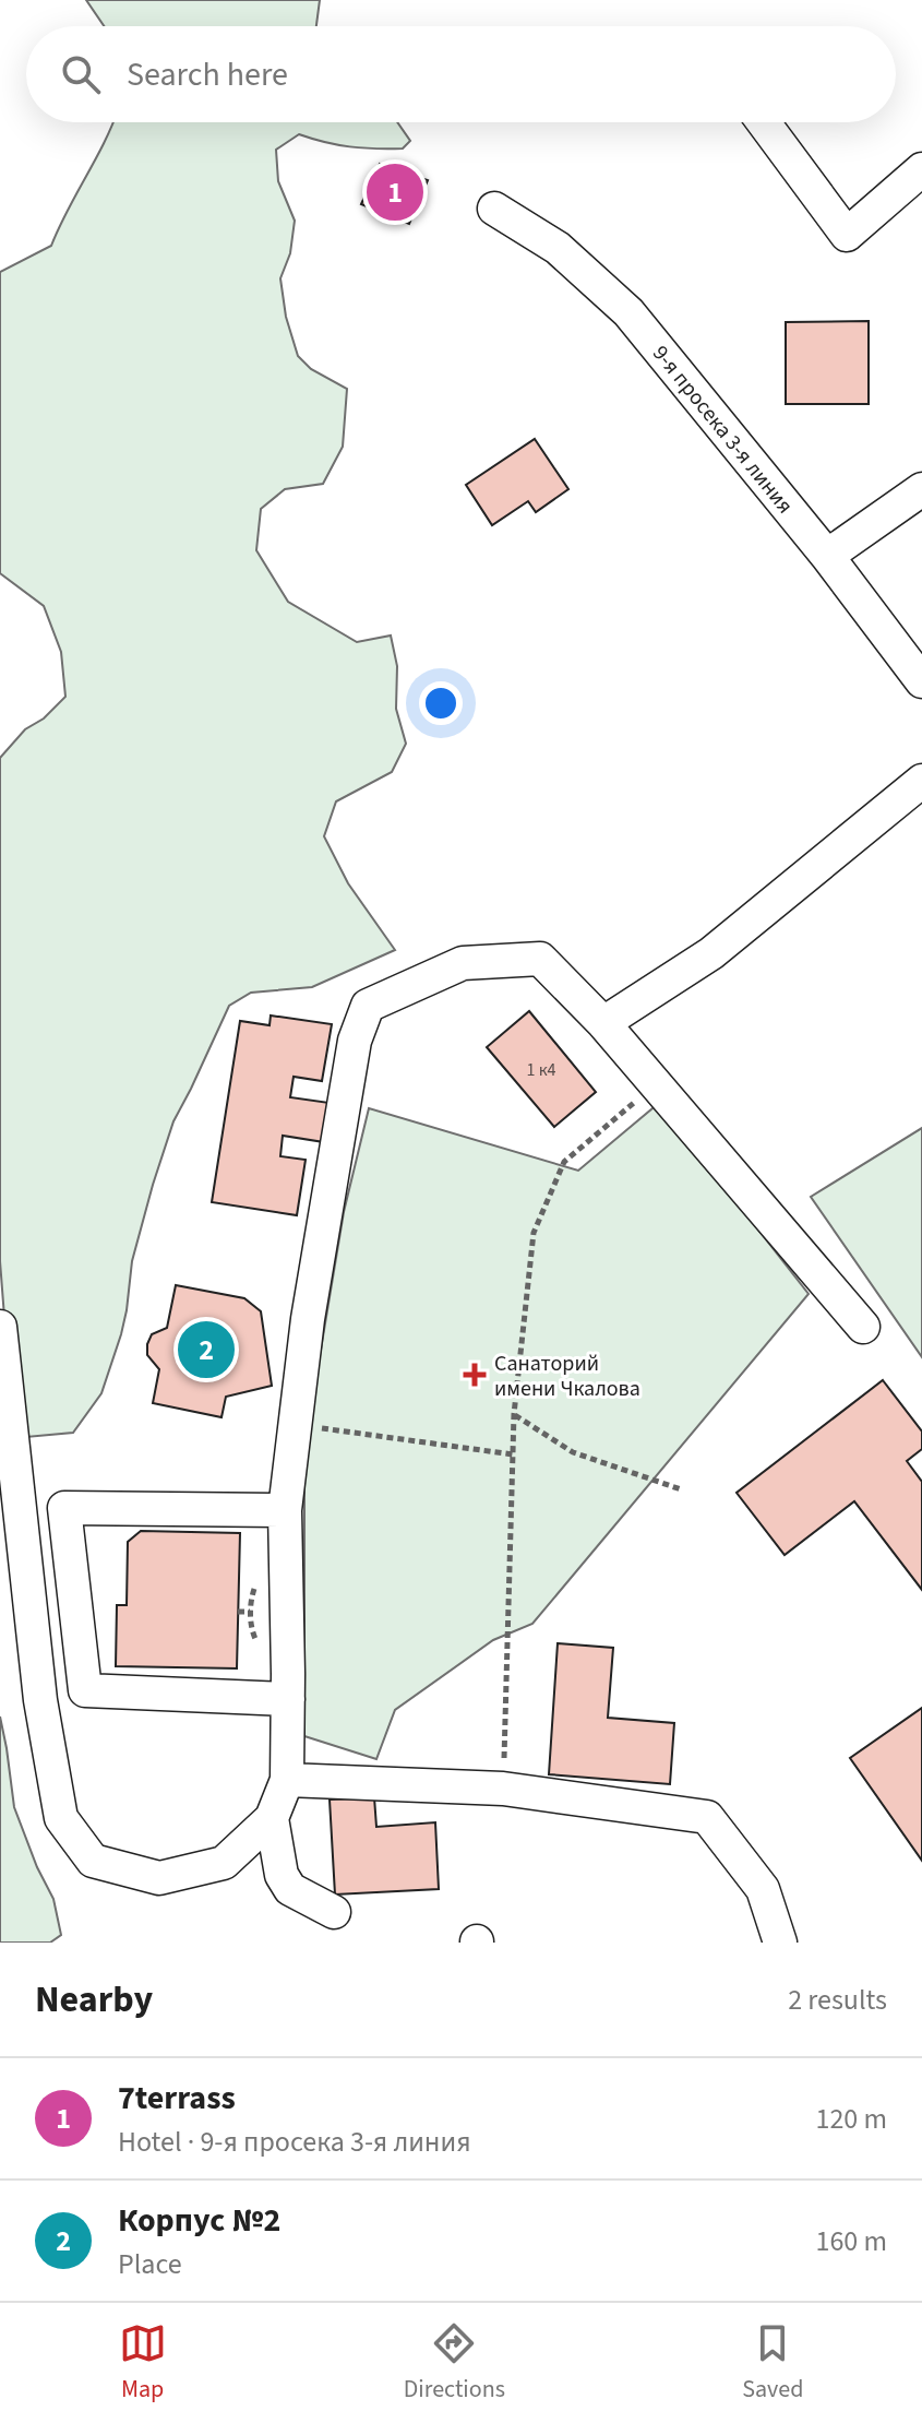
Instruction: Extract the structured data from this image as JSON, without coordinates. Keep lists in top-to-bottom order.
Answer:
{
  "streets": {
    "street": ["9-я просека 3-я линия"]
  },
  "places": {
    "health": ["Санаторий имени Чкалова"]
  },
  "house_numbers": ["1 к4"],
  "page": {
    "search": "Search here",
    "pins": ["1", "2"],
    "heading": ["Nearby", "2 results"],
    "list": [
      {
        "mark": "1",
        "name": "7terrass",
        "note": "Hotel · 9-я просека 3-я линия",
        "value": "120 m"
      },
      {
        "mark": "2",
        "name": "Корпус №2",
        "note": "Place",
        "value": "160 m"
      }
    ],
    "nav": ["Map", "Directions", "Saved"]
  }
}
